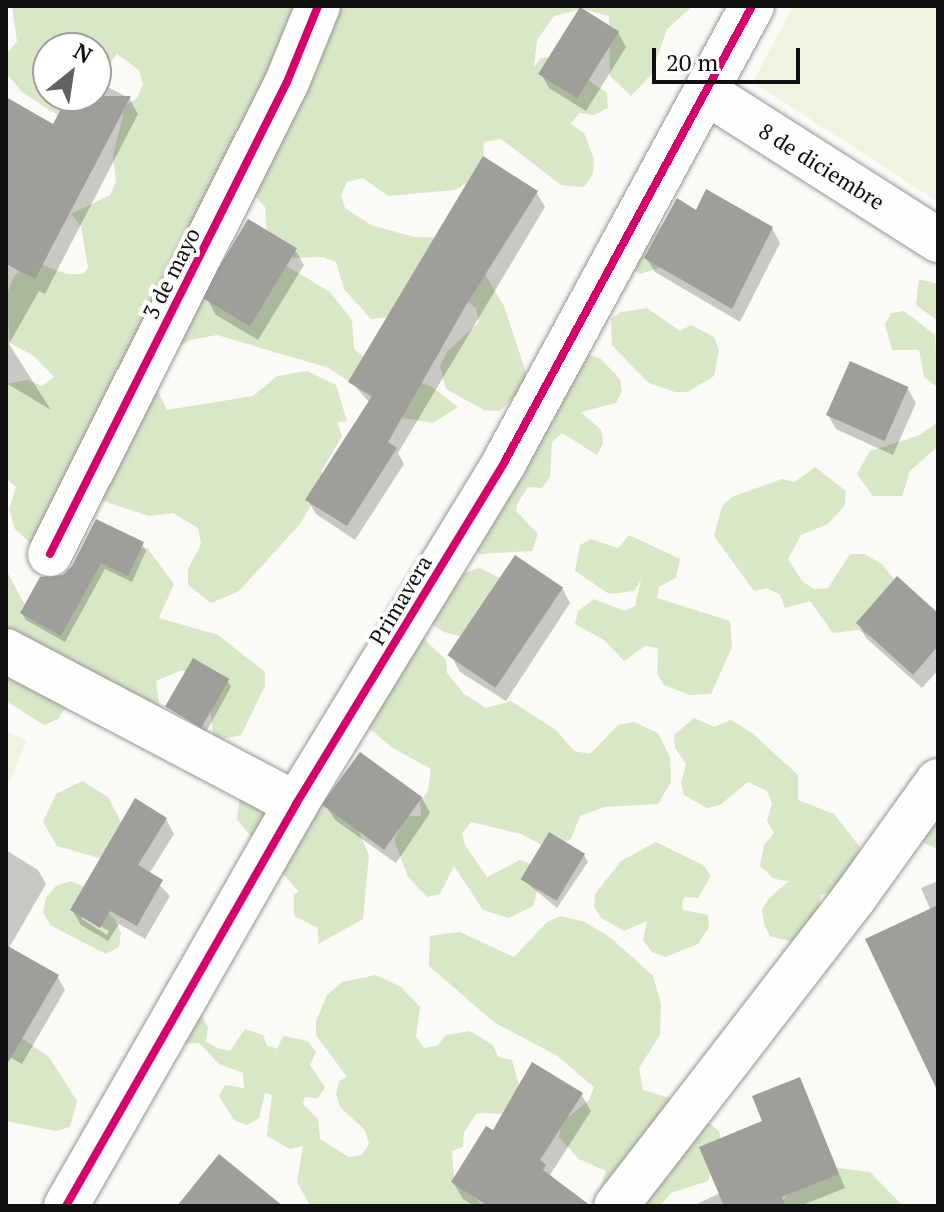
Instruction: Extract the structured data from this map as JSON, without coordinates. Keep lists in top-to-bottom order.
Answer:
{
  "streets": {
    "street": ["8 de diciembre", "3 de mayo", "Primavera"]
  },
  "crossings": [
    ["8 de diciembre", "Primavera"]
  ],
  "scale_bar": "20 m",
  "north": "top right"
}
